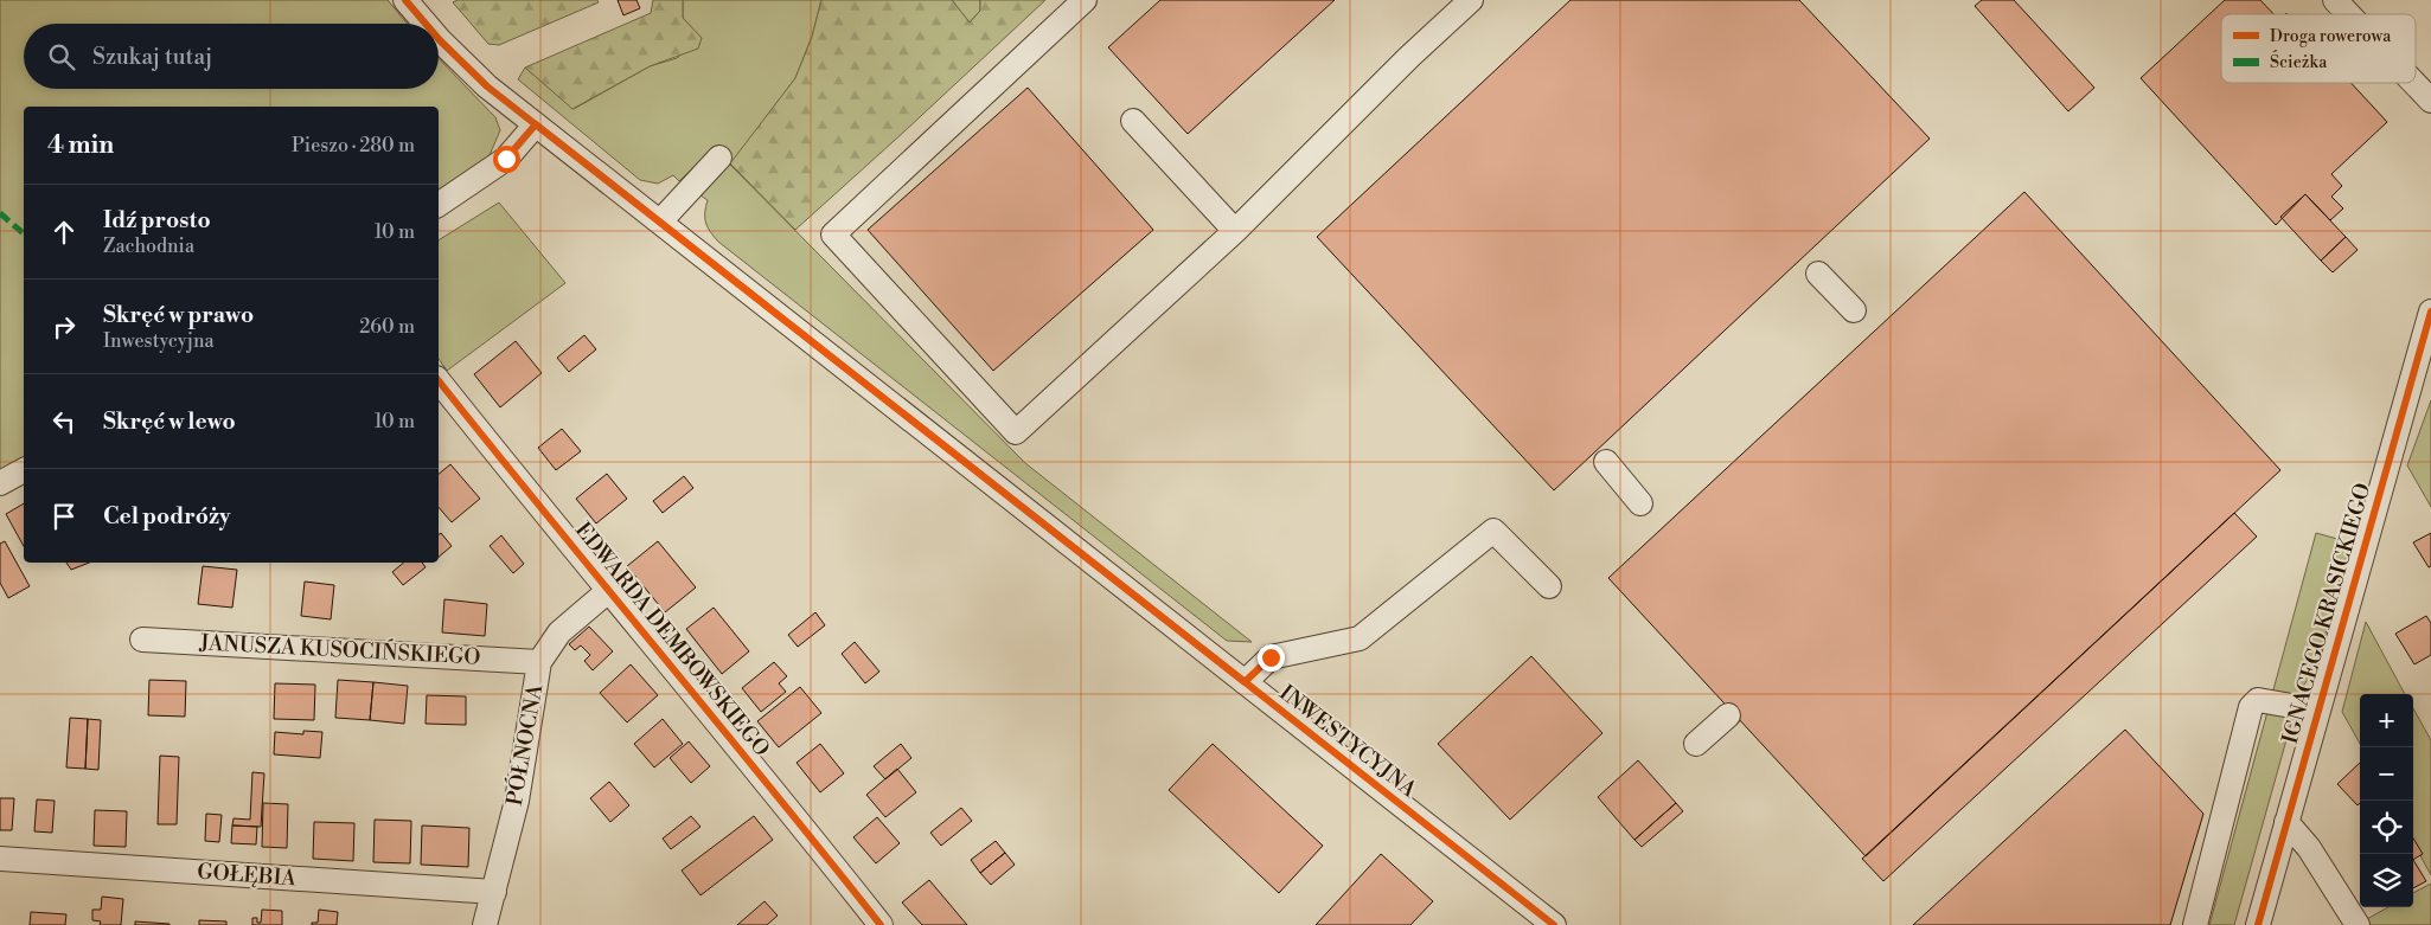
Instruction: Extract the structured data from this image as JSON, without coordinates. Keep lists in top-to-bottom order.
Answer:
{
  "streets": {
    "street": [
      "IGNACEGO KRASICKIEGO",
      "EDWARDA DEMBOWSKIEGO",
      "JANUSZA KUSOCIŃSKIEGO",
      "INWESTYCYJNA",
      "PÓŁNOCNA",
      "GOŁĘBIA"
    ]
  },
  "crossings": [
    ["EDWARDA DEMBOWSKIEGO", "PÓŁNOCNA"],
    ["JANUSZA KUSOCIŃSKIEGO", "PÓŁNOCNA"],
    ["PÓŁNOCNA", "GOŁĘBIA"]
  ],
  "legend": ["Droga rowerowa", "Ścieżka"],
  "page": {
    "search": "Szukaj tutaj",
    "heading": ["4 min", "Pieszo · 280 m"],
    "list": [
      ["Idź prosto", "Zachodnia", "10 m"],
      ["Skręć w prawo", "Inwestycyjna", "260 m"],
      ["Skręć w lewo", "10 m"],
      "Cel podróży"
    ],
    "map_buttons": ["+", "−"]
  }
}
